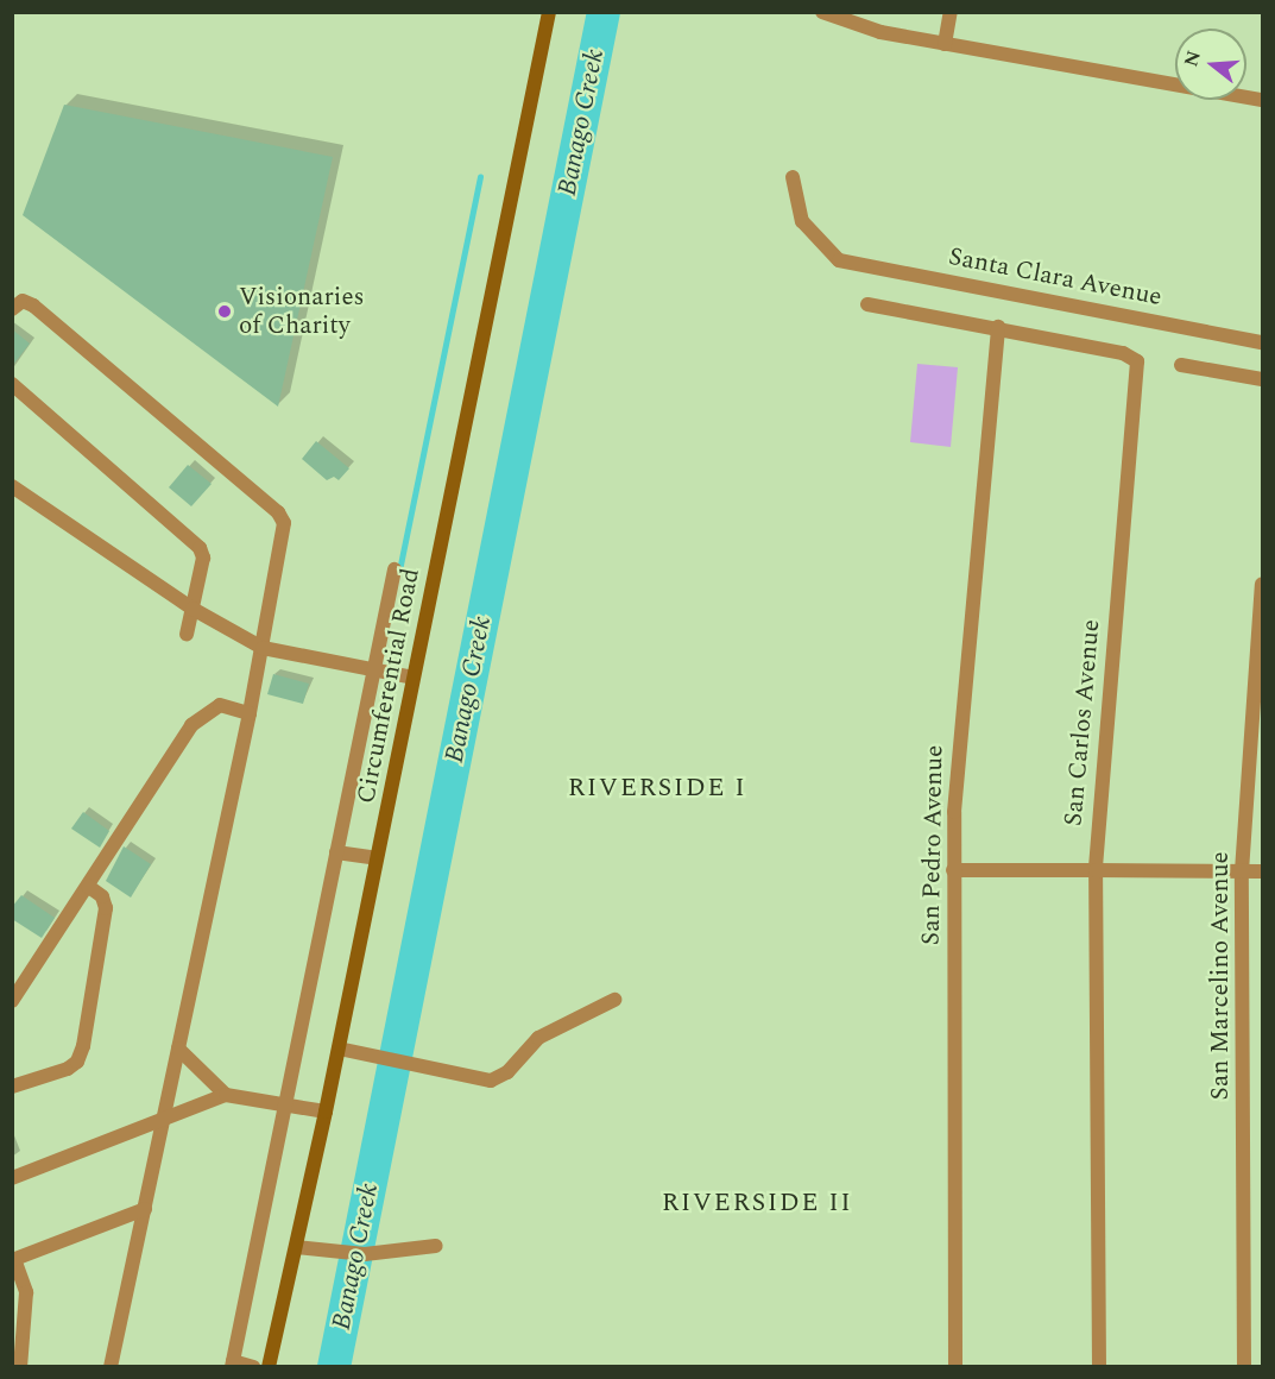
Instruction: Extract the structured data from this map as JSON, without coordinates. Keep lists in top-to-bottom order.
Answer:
{
  "streets": {
    "main road": ["Circumferential Road"],
    "street": [
      "Santa Clara Avenue",
      "San Carlos Avenue",
      "San Pedro Avenue",
      "San Marcelino Avenue"
    ]
  },
  "crossings": [
    ["San Carlos Avenue", "San Pedro Avenue"]
  ],
  "districts": ["RIVERSIDE I", "RIVERSIDE II"],
  "water": ["Banago Creek"],
  "places": ["Visionaries of Charity"],
  "north": "left"
}
